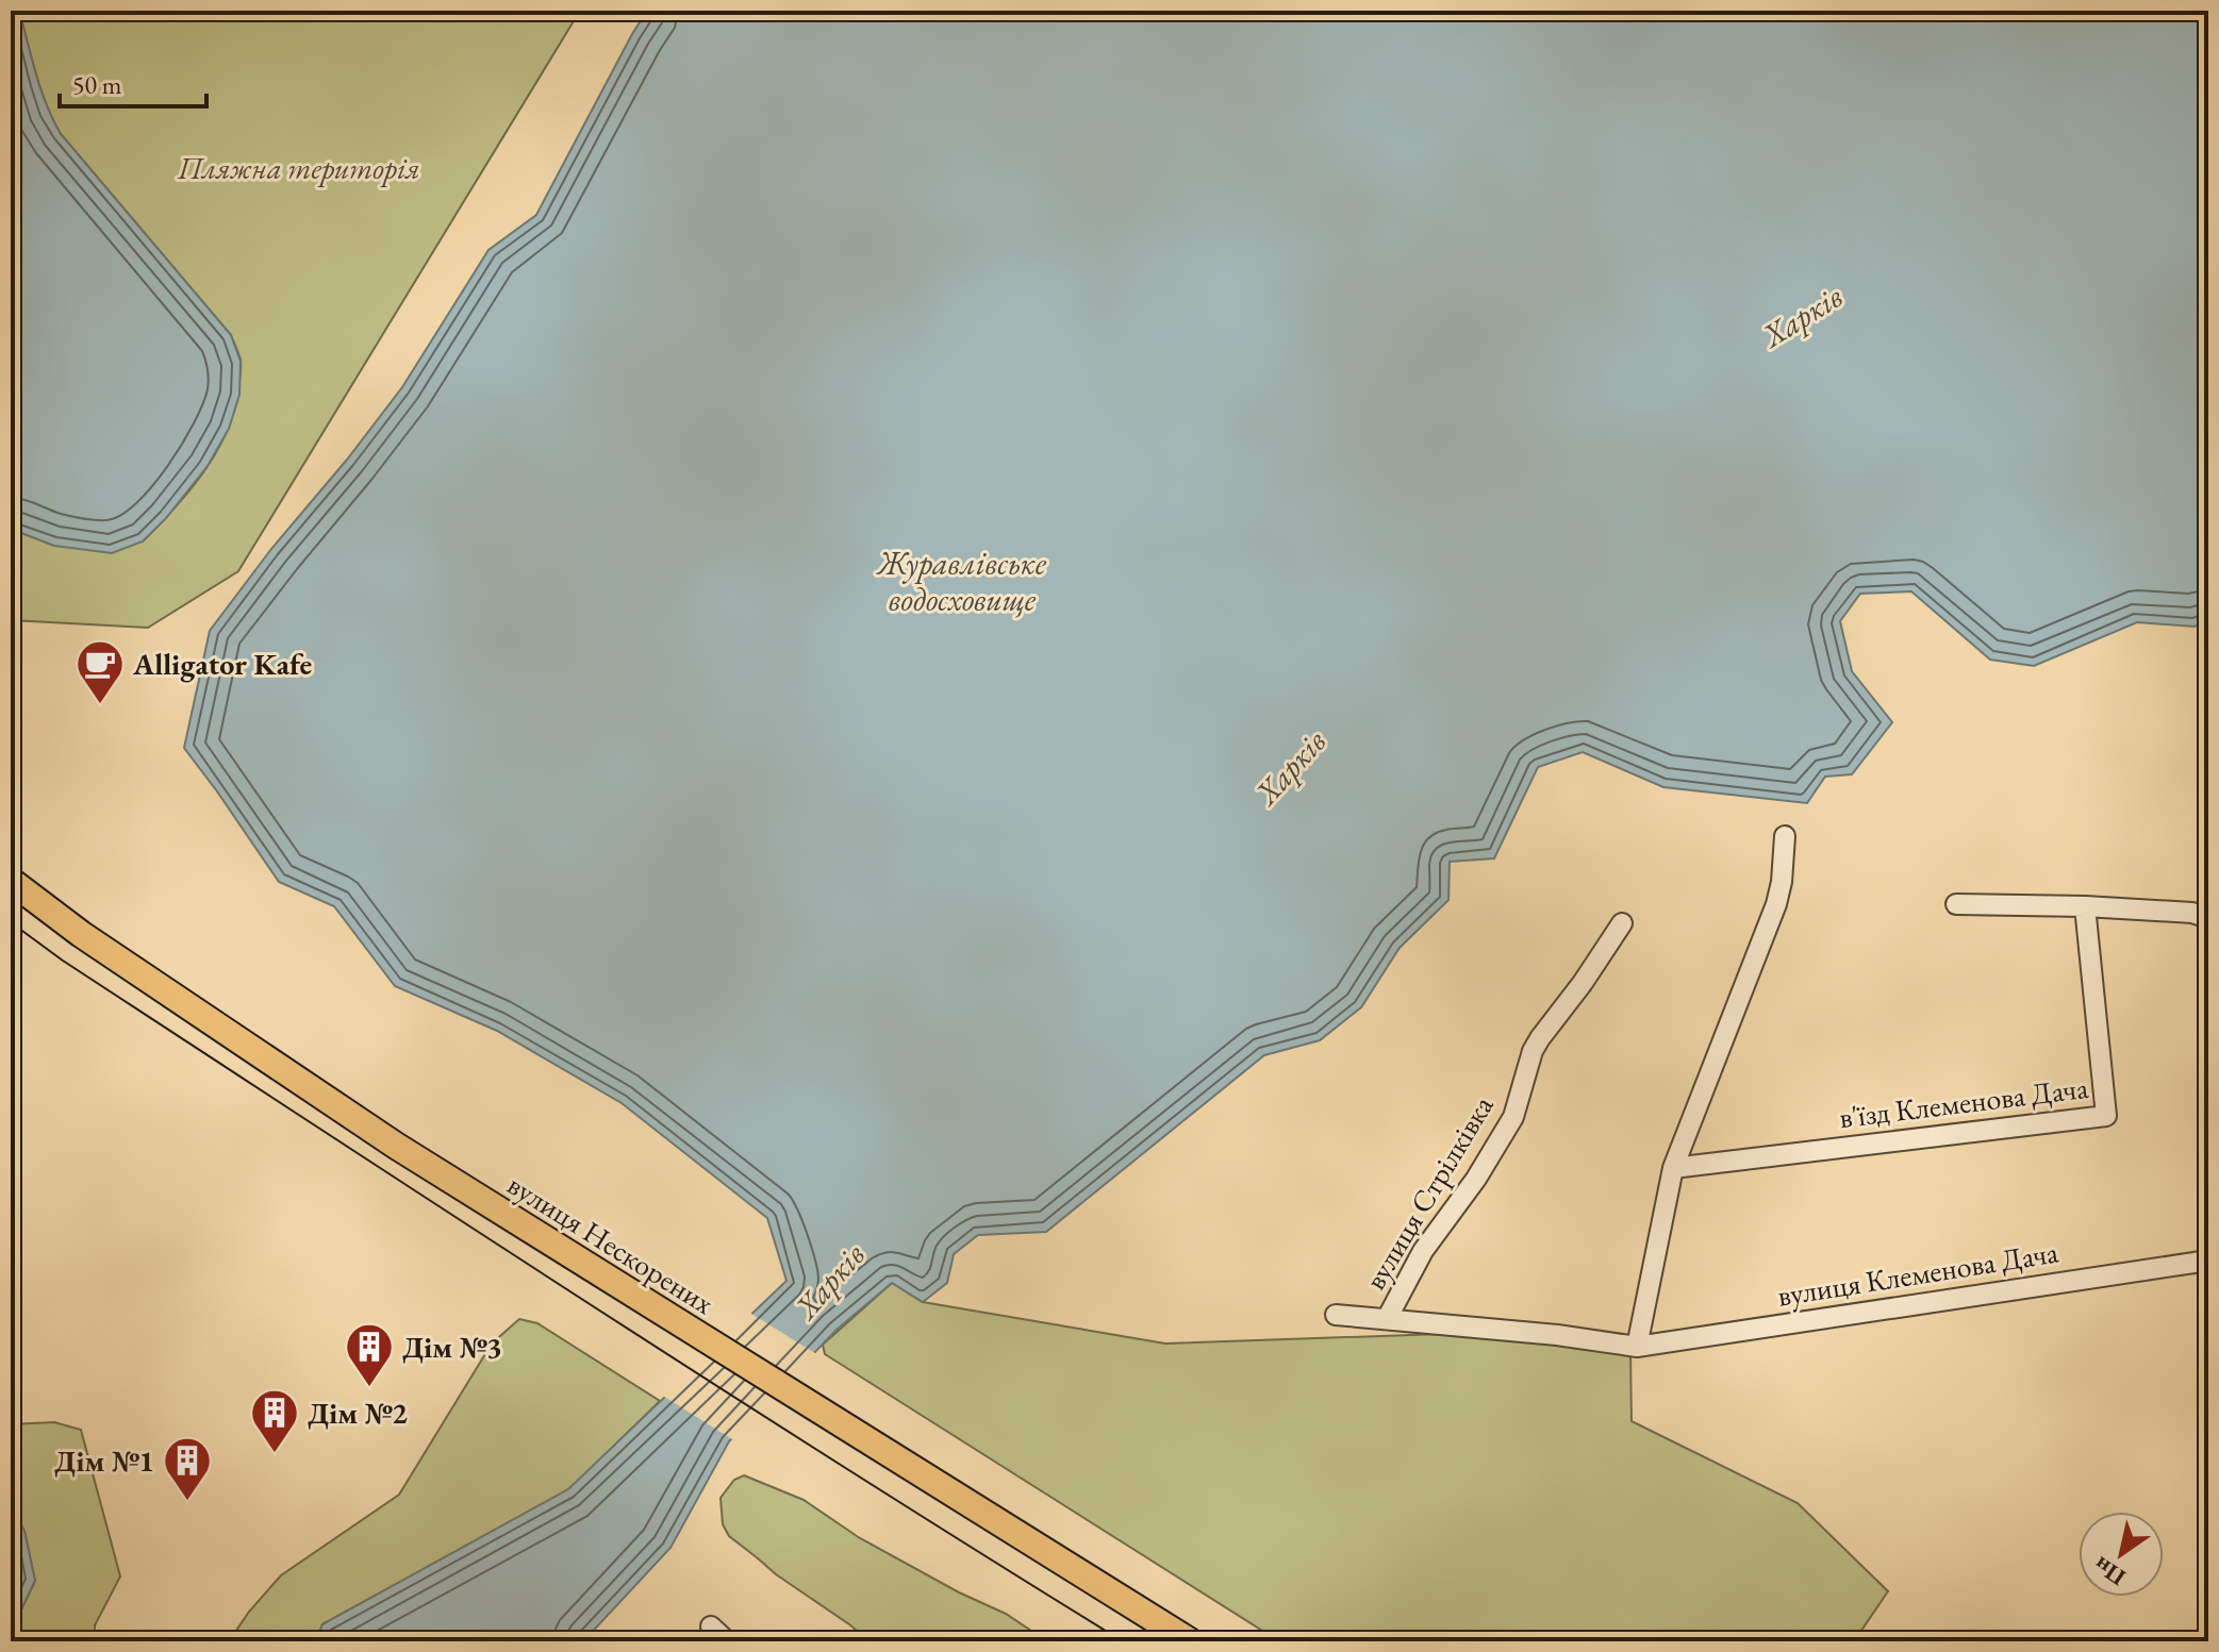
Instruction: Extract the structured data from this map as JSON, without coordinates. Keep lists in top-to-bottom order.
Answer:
{
  "streets": {
    "main road": ["вулиця Нескорених"],
    "street": ["в'їзд Клеменова Дача", "вулиця Стрілківка", "вулиця Клеменова Дача"]
  },
  "crossings": [
    ["вулиця Стрілківка", "вулиця Клеменова Дача"]
  ],
  "water": ["Харків", "Журавлівське водосховище"],
  "parks": ["Пляжна територія"],
  "places": {
    "cafe": ["Alligator Kafe"],
    "building": ["Дім №3", "Дім №2", "Дім №1"]
  },
  "scale_bar": "50 m",
  "north": "bottom left"
}
